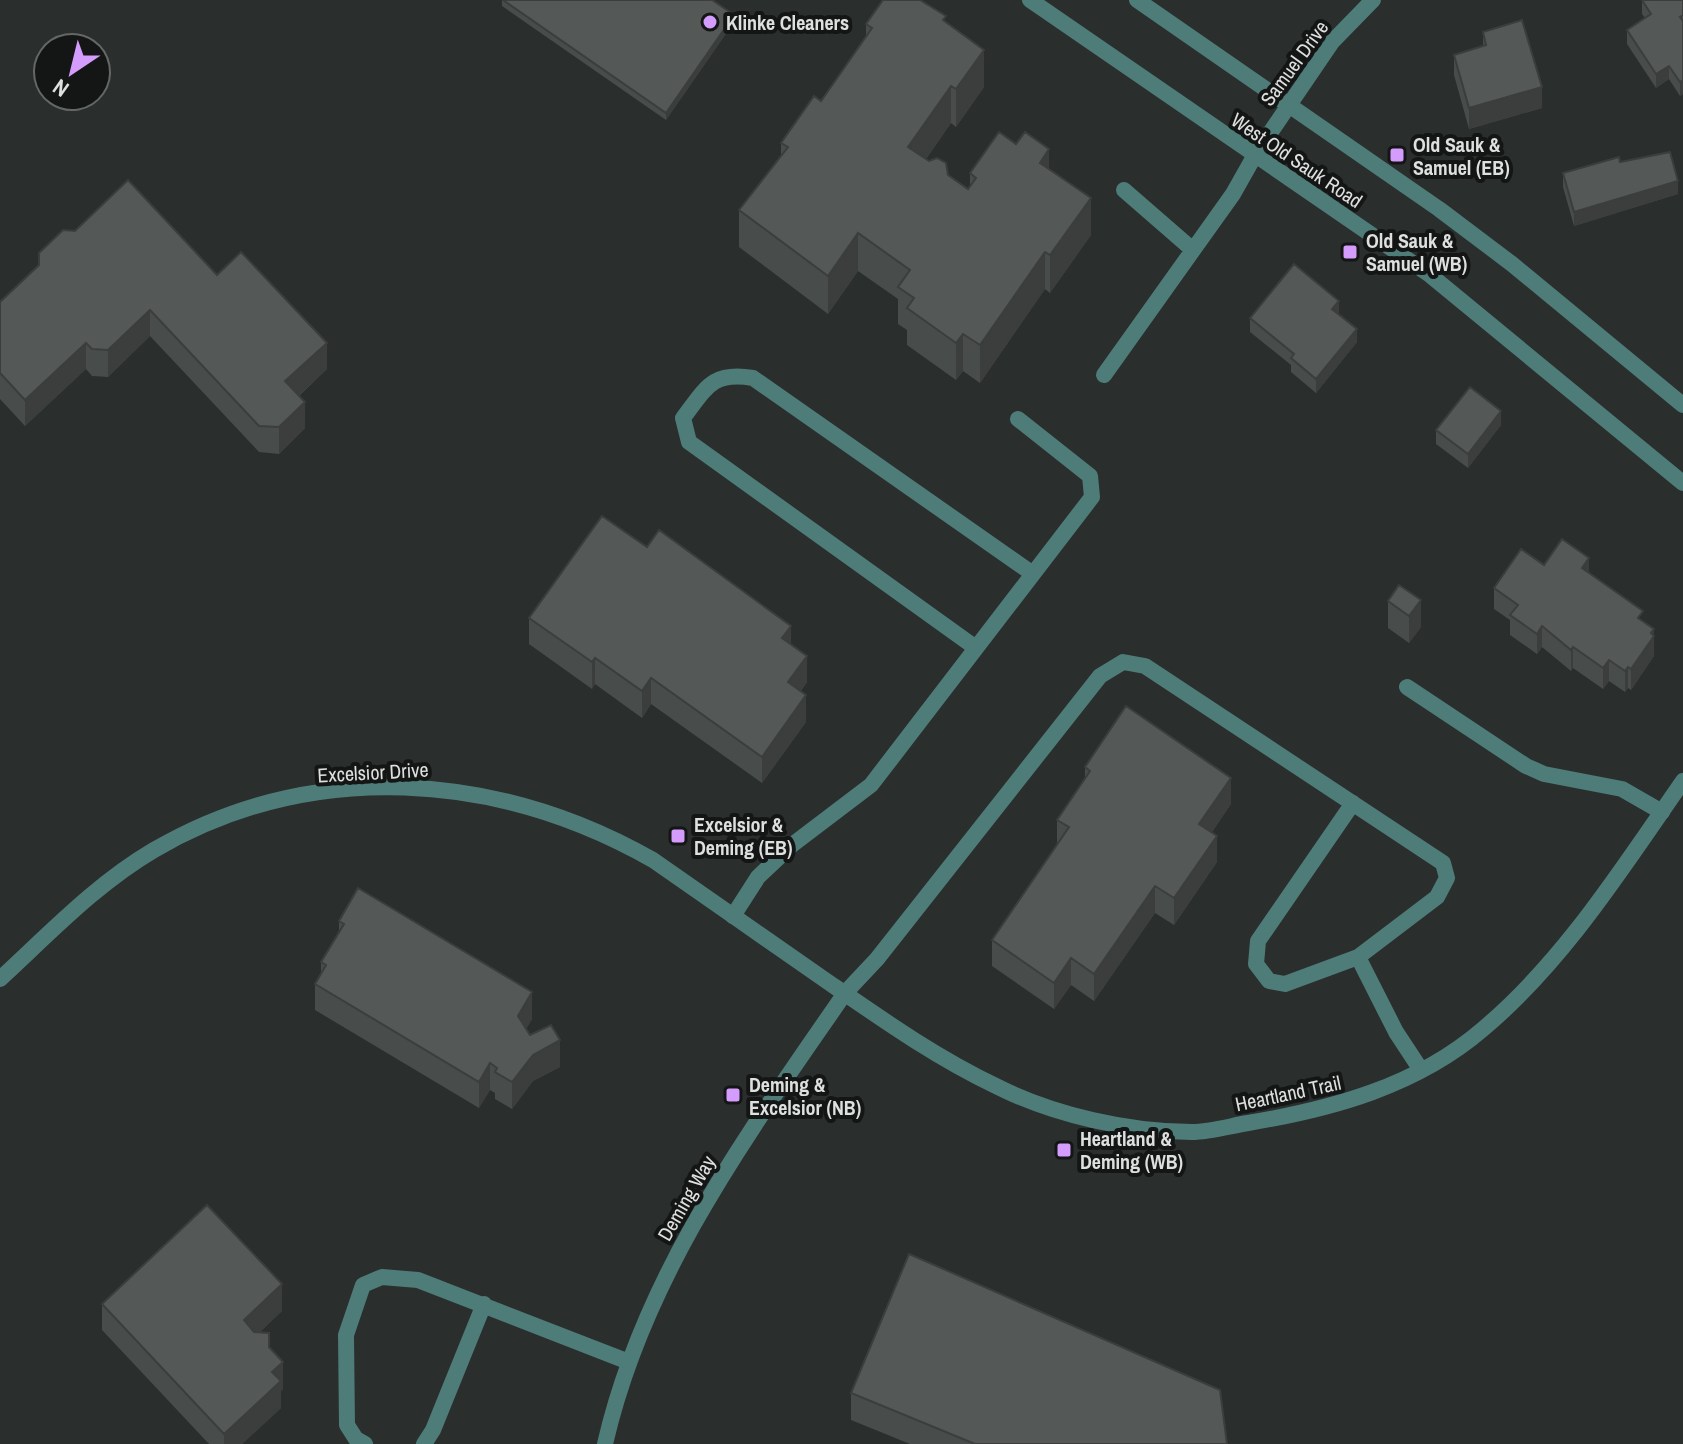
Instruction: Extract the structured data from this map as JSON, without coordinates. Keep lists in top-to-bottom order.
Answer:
{
  "streets": {
    "street": [
      "Samuel Drive",
      "West Old Sauk Road",
      "Excelsior Drive",
      "Heartland Trail",
      "Deming Way"
    ]
  },
  "crossings": [
    ["Samuel Drive", "West Old Sauk Road"],
    ["Excelsior Drive", "Heartland Trail"],
    ["Excelsior Drive", "Deming Way"],
    ["Heartland Trail", "Deming Way"]
  ],
  "places": {
    "other": ["Klinke Cleaners"],
    "transit": [
      "Old Sauk & Samuel (EB)",
      "Old Sauk & Samuel (WB)",
      "Excelsior & Deming (EB)",
      "Deming & Excelsior (NB)",
      "Heartland & Deming (WB)"
    ]
  },
  "north": "bottom left"
}
